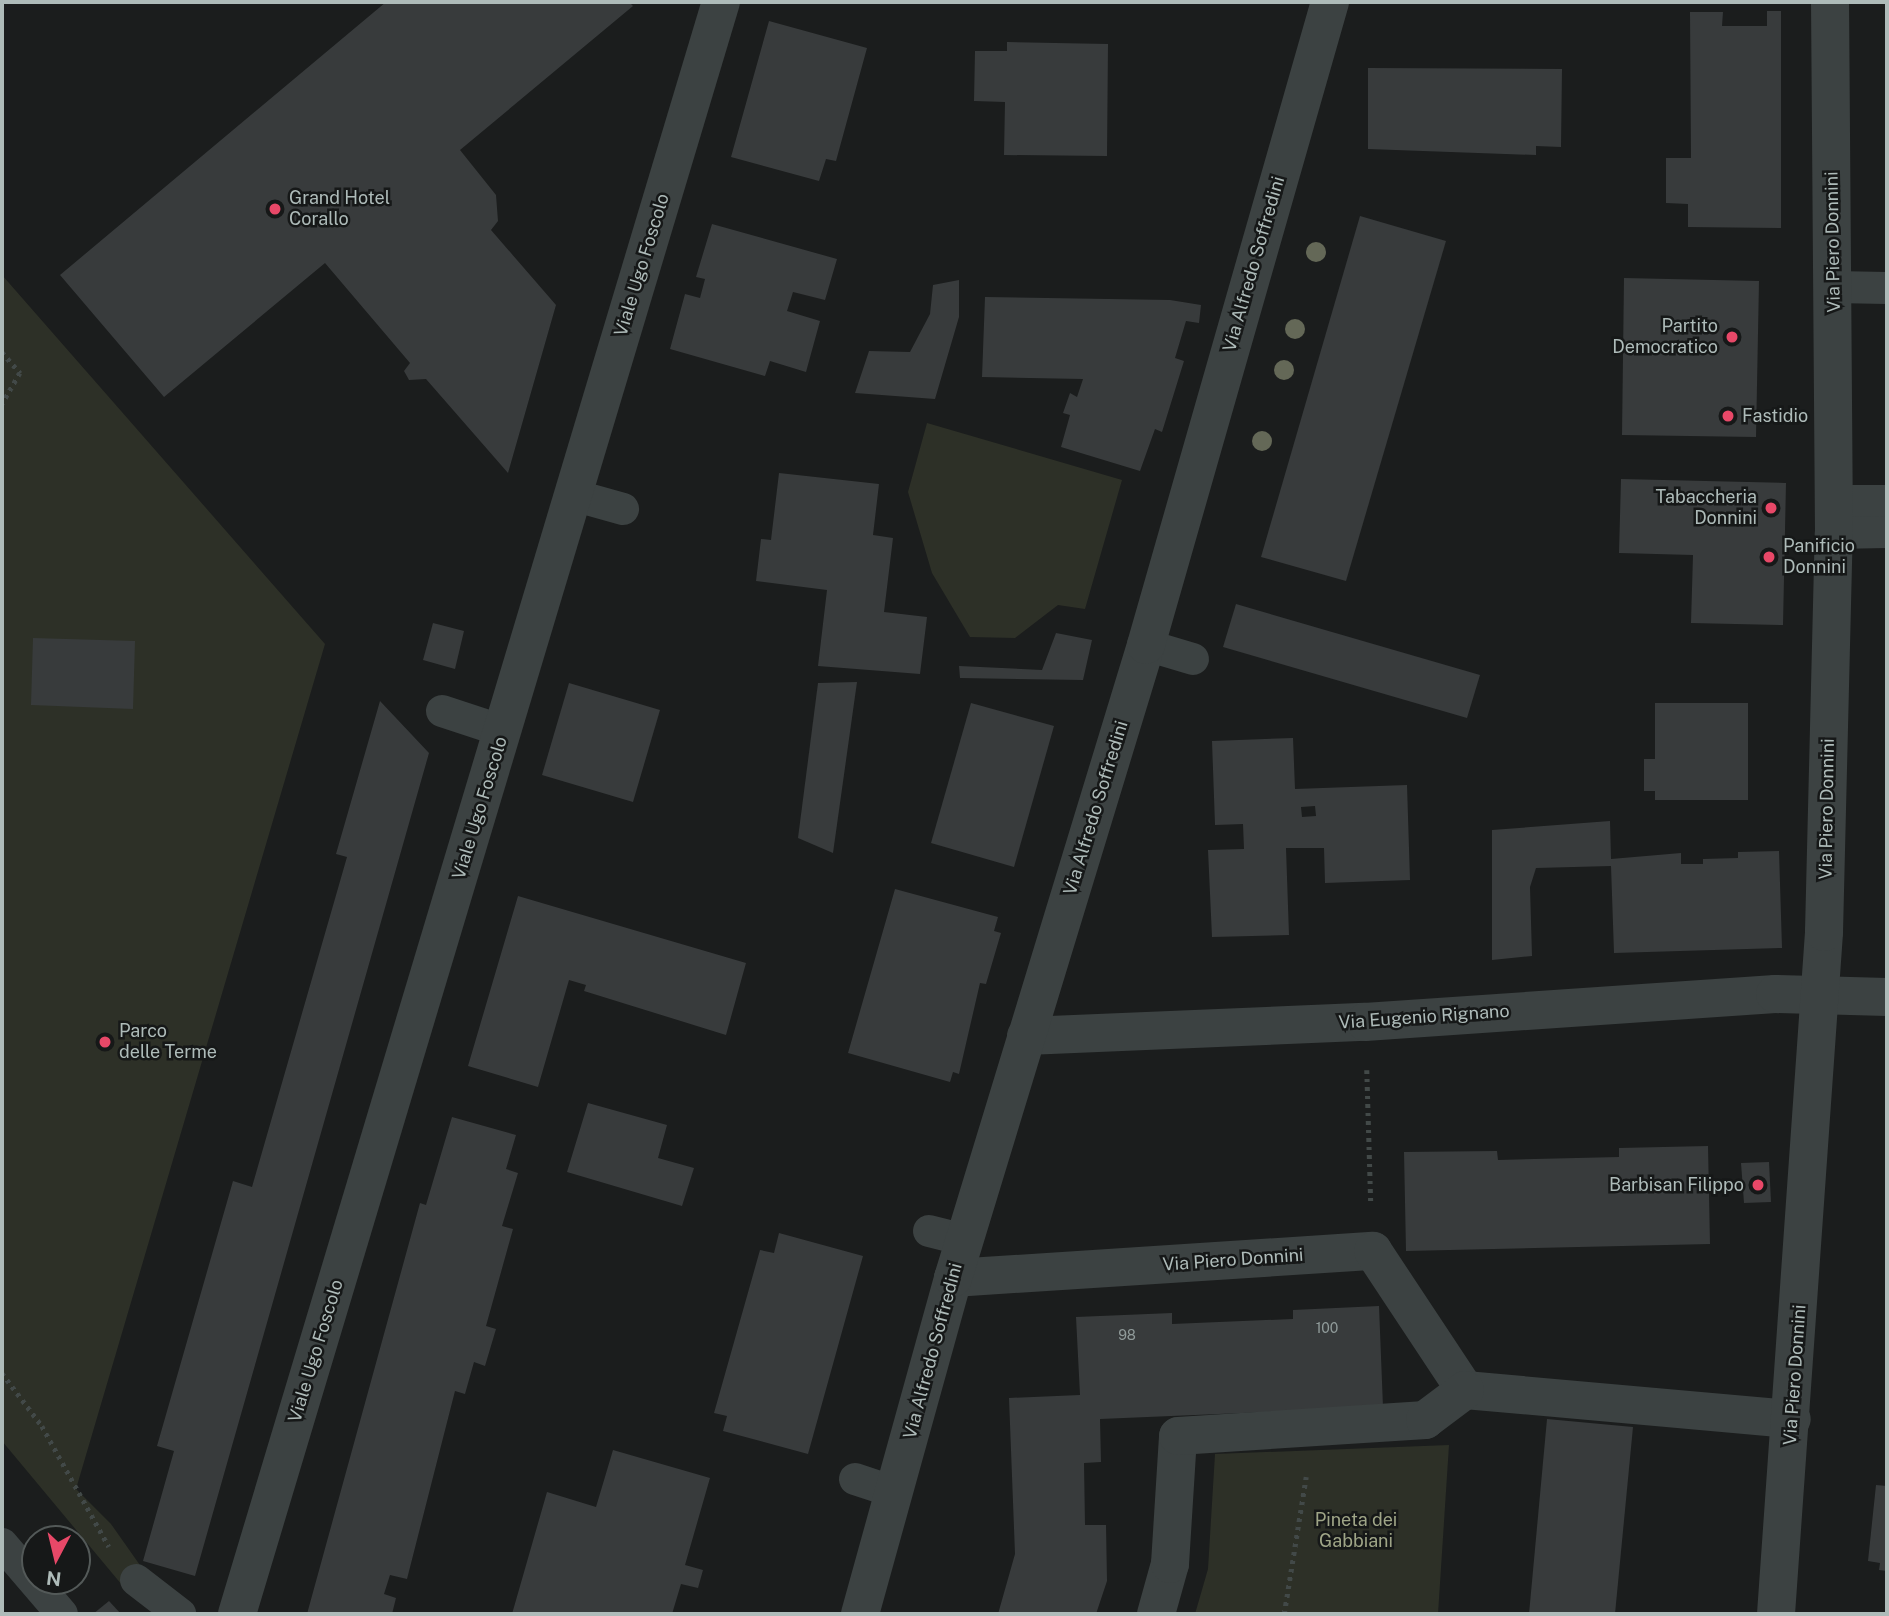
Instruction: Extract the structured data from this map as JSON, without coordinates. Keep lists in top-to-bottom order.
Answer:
{
  "streets": {
    "street": [
      "Via Piero Donnini",
      "Via Alfredo Soffredini",
      "Viale Ugo Foscolo",
      "Via Eugenio Rignano"
    ]
  },
  "crossings": [
    ["Via Piero Donnini", "Via Alfredo Soffredini"],
    ["Via Piero Donnini", "Via Eugenio Rignano"],
    ["Via Alfredo Soffredini", "Via Eugenio Rignano"]
  ],
  "parks": ["Pineta dei Gabbiani"],
  "places": [
    "Grand Hotel Corallo",
    "Partito Democratico",
    "Fastidio",
    "Tabaccheria Donnini",
    "Panificio Donnini",
    "Parco delle Terme",
    "Barbisan Filippo"
  ],
  "house_numbers": ["100", "98"],
  "north": "bottom"
}
